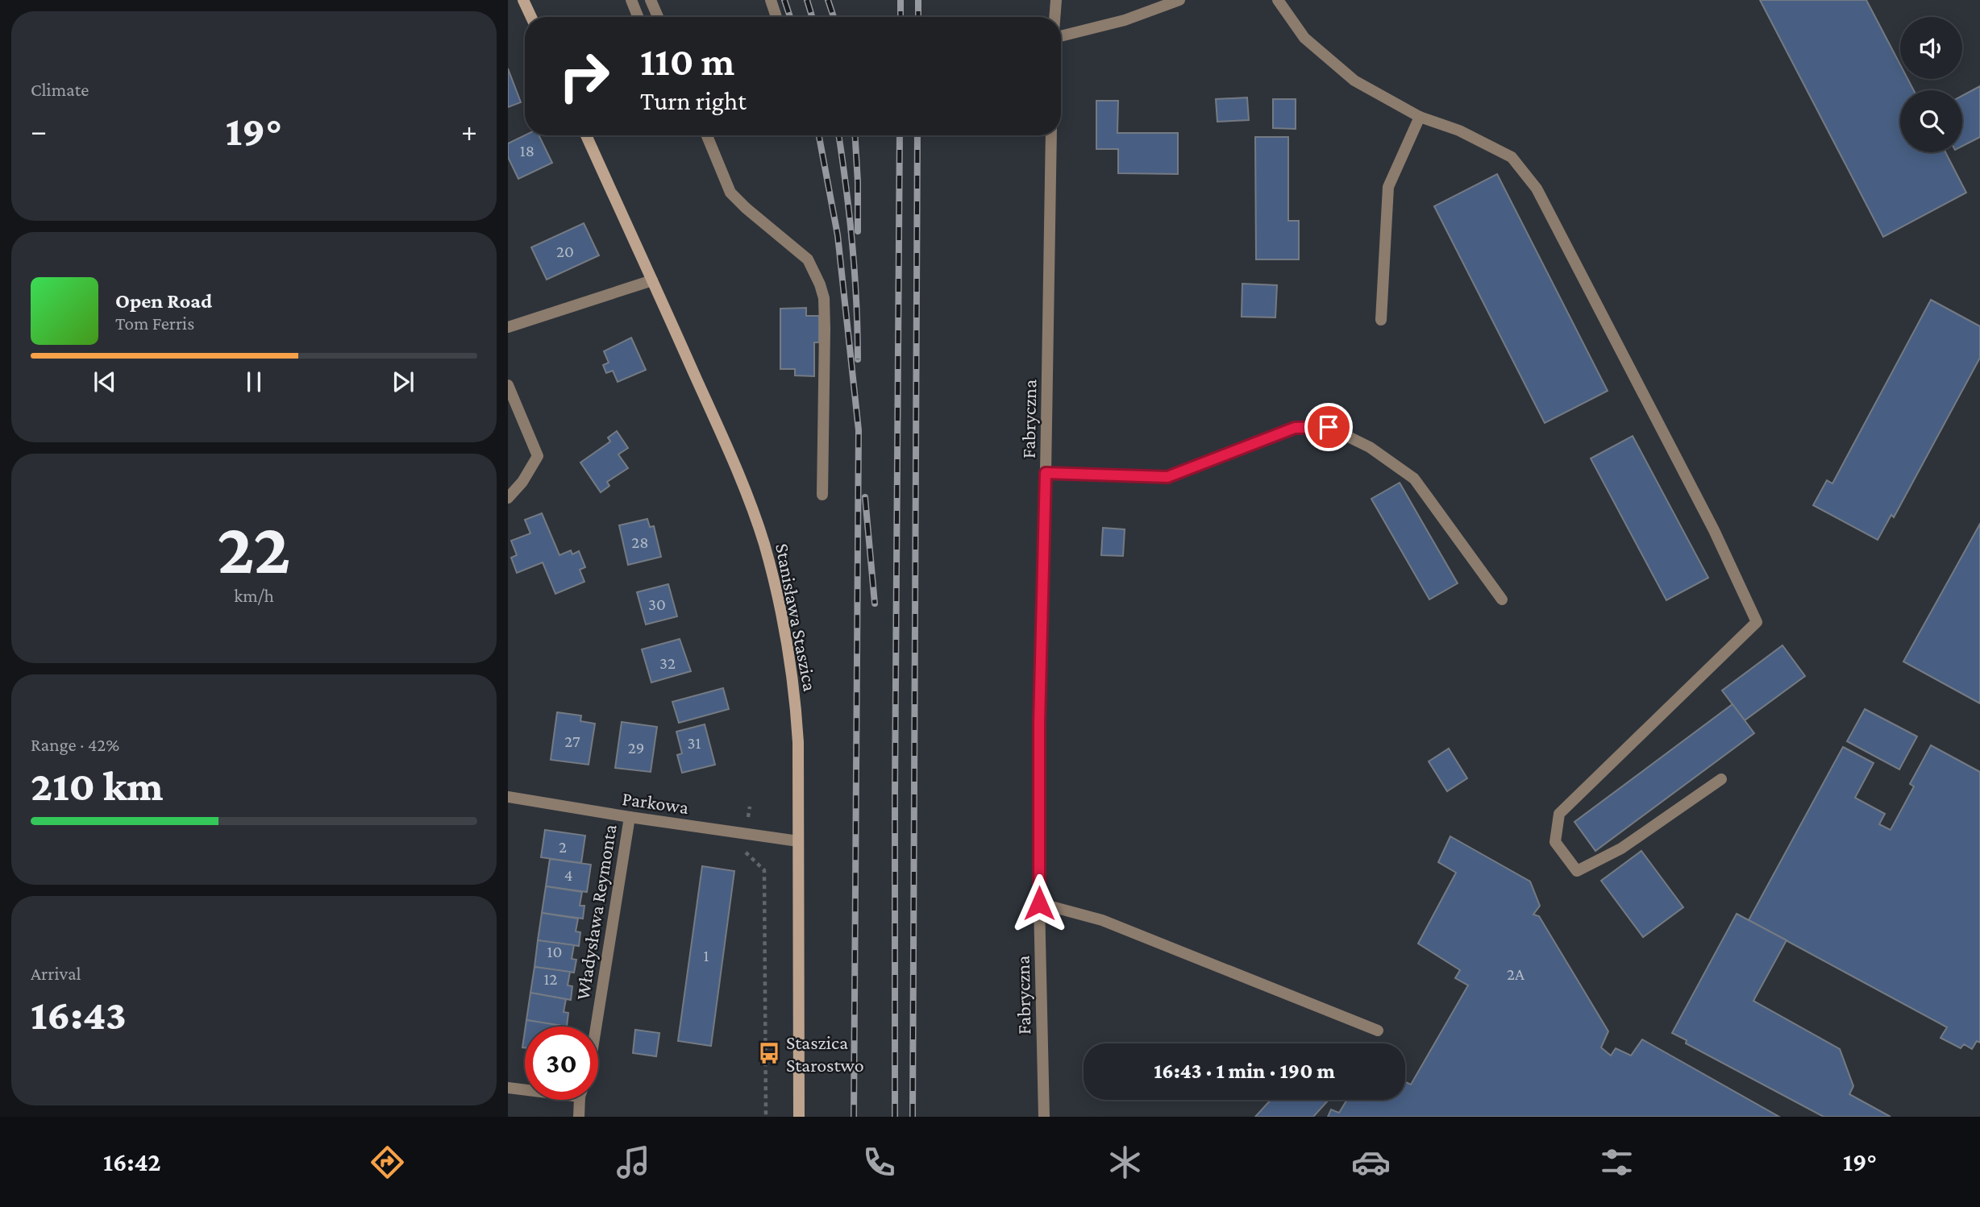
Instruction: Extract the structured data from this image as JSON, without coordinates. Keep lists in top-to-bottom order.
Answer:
{
  "streets": {
    "street": [
      "Fabryczna",
      "Stanisława Staszica",
      "Parkowa",
      "Władysława Reymonta"
    ]
  },
  "crossings": [
    ["Stanisława Staszica", "Parkowa"],
    ["Parkowa", "Władysława Reymonta"]
  ],
  "places": {
    "bus stop": ["Staszica Starostwo"]
  },
  "house_numbers": [
    "18",
    "20",
    "28",
    "30",
    "32",
    "27",
    "31",
    "29",
    "2",
    "4",
    "10",
    "1",
    "2A",
    "12"
  ],
  "page": {
    "tile": [
      "Climate",
      ["22", "km/h"],
      ["Range · 42%", "210 km"],
      ["Arrival", "16:43"]
    ],
    "turn": ["110 m", "Turn right"],
    "heat": ["−", "19°", "+"],
    "song": ["Open Road", "Tom Ferris"],
    "limit": "30",
    "trip": "16:43 · 1 min · 190 m",
    "tabs": ["16:42", "19°"]
  }
}
